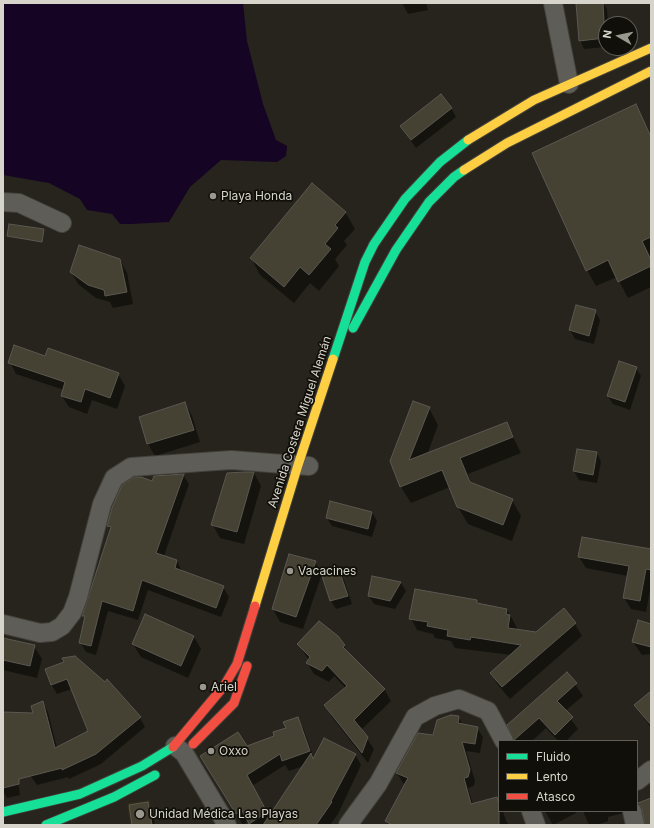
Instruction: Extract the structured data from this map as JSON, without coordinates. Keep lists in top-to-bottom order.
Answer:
{
  "streets": {
    "main road": ["Avenida Costera Miguel Alemán"]
  },
  "places": [
    "Playa Honda",
    "Vacacines",
    "Ariel",
    "Oxxo",
    "Unidad Médica Las Playas"
  ],
  "legend": ["Fluido", "Lento", "Atasco"],
  "north": "left"
}
